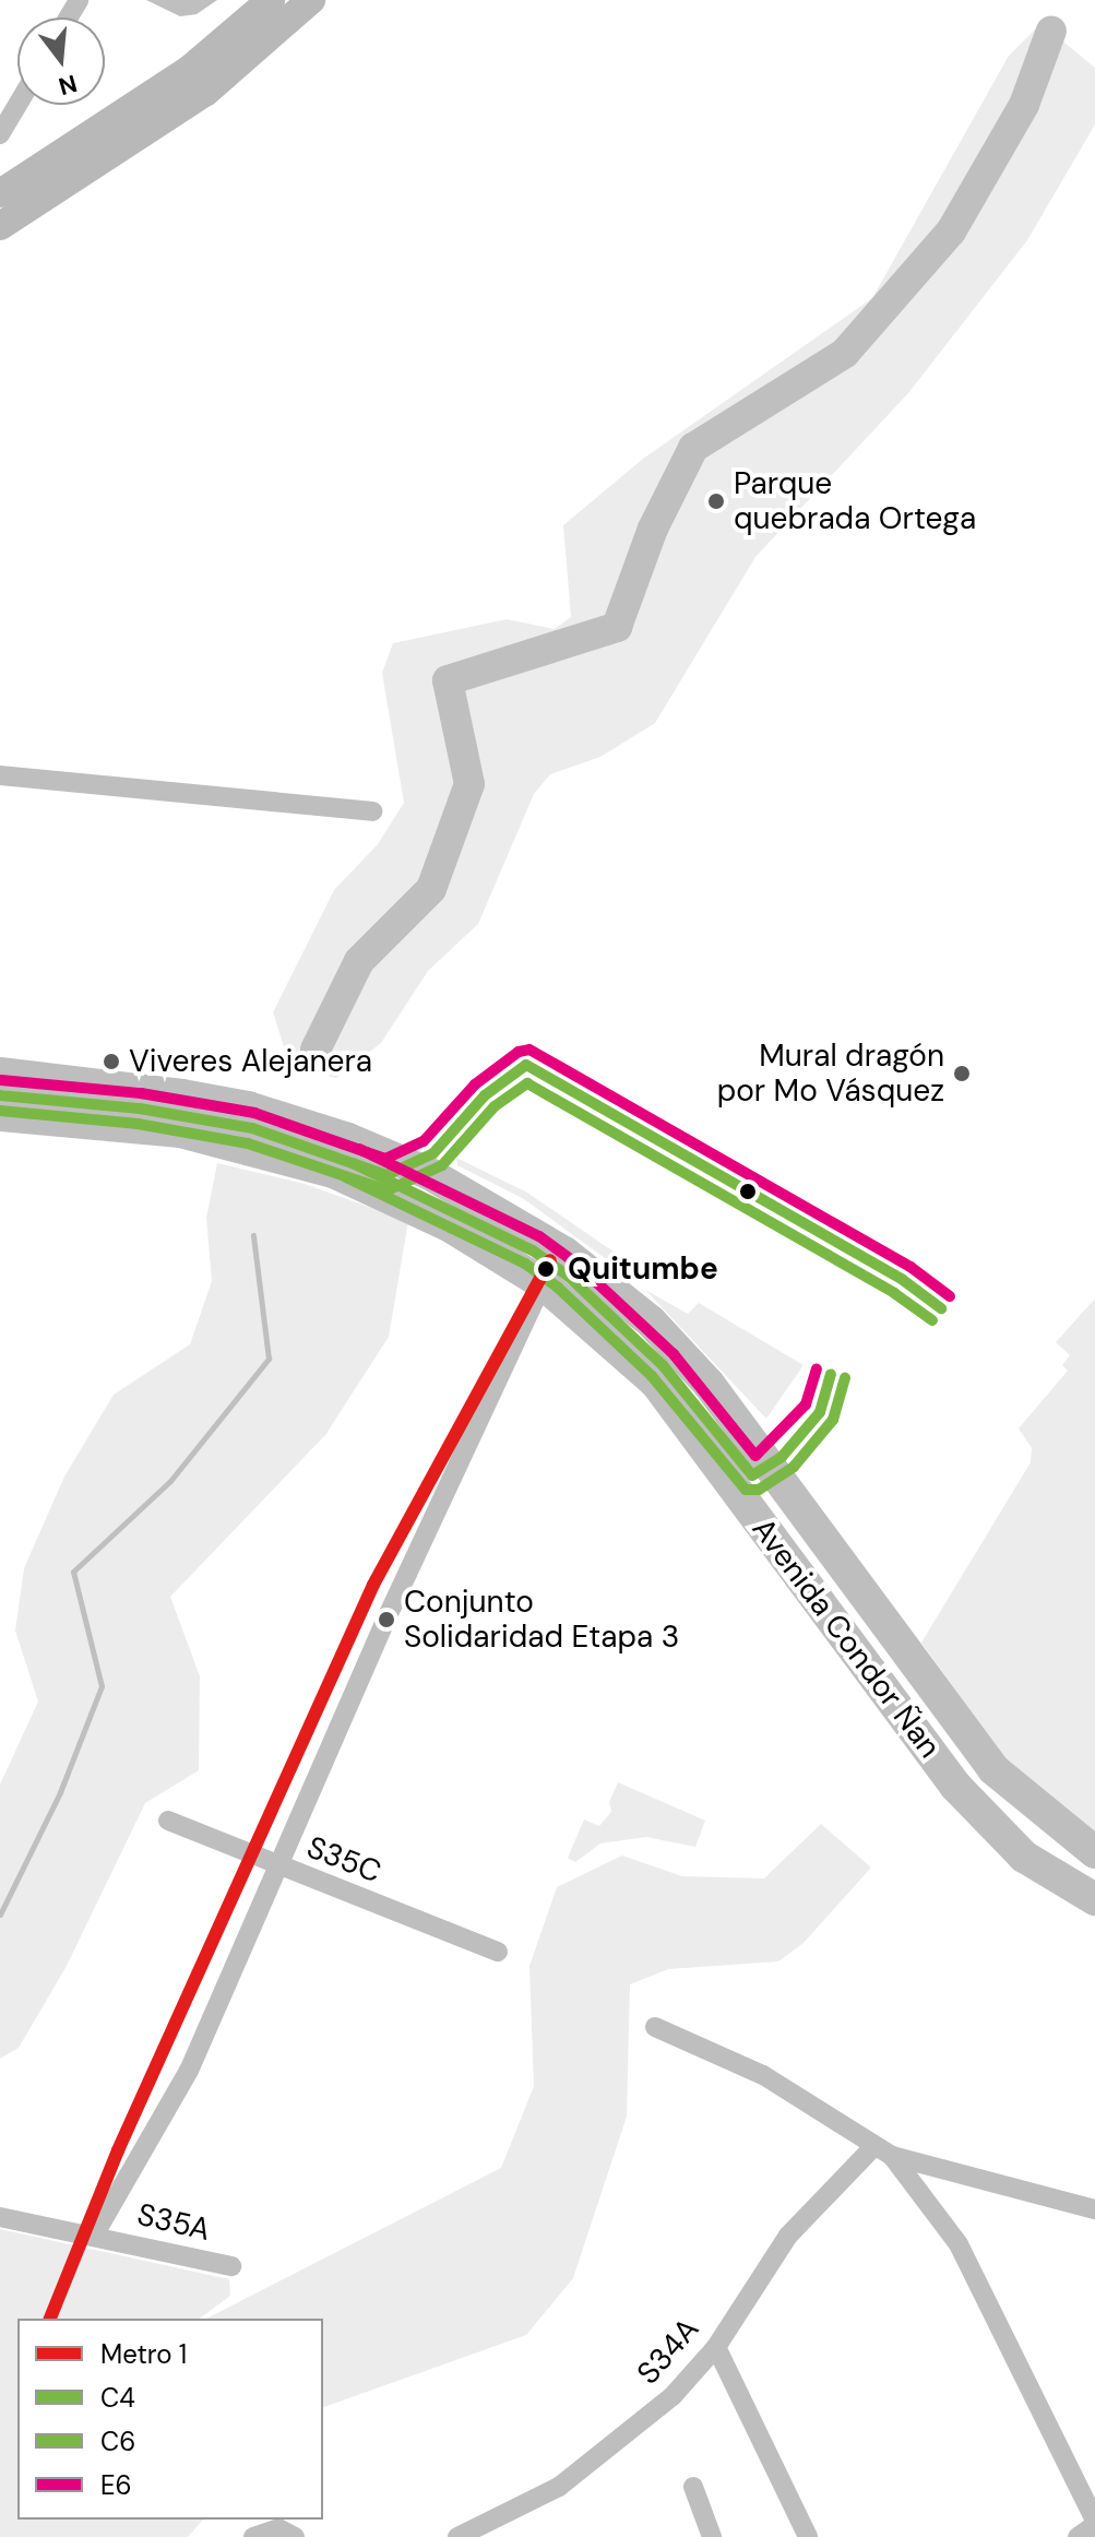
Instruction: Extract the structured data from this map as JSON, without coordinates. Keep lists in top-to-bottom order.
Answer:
{
  "streets": {
    "main road": ["Avenida Condor Ñan"],
    "street": ["S35C", "S35A", "S34A"]
  },
  "places": [
    "Parque quebrada Ortega",
    "Viveres Alejanera",
    "Mural dragón por Mo Vásquez",
    "Quitumbe",
    "Conjunto Solidaridad Etapa 3"
  ],
  "lines": [
    "transit line E6",
    "transit line C4",
    "transit line C6",
    "metro line 1"
  ],
  "legend": [
    "Metro 1",
    "C4",
    "C6",
    "E6"
  ],
  "north": "bottom"
}
